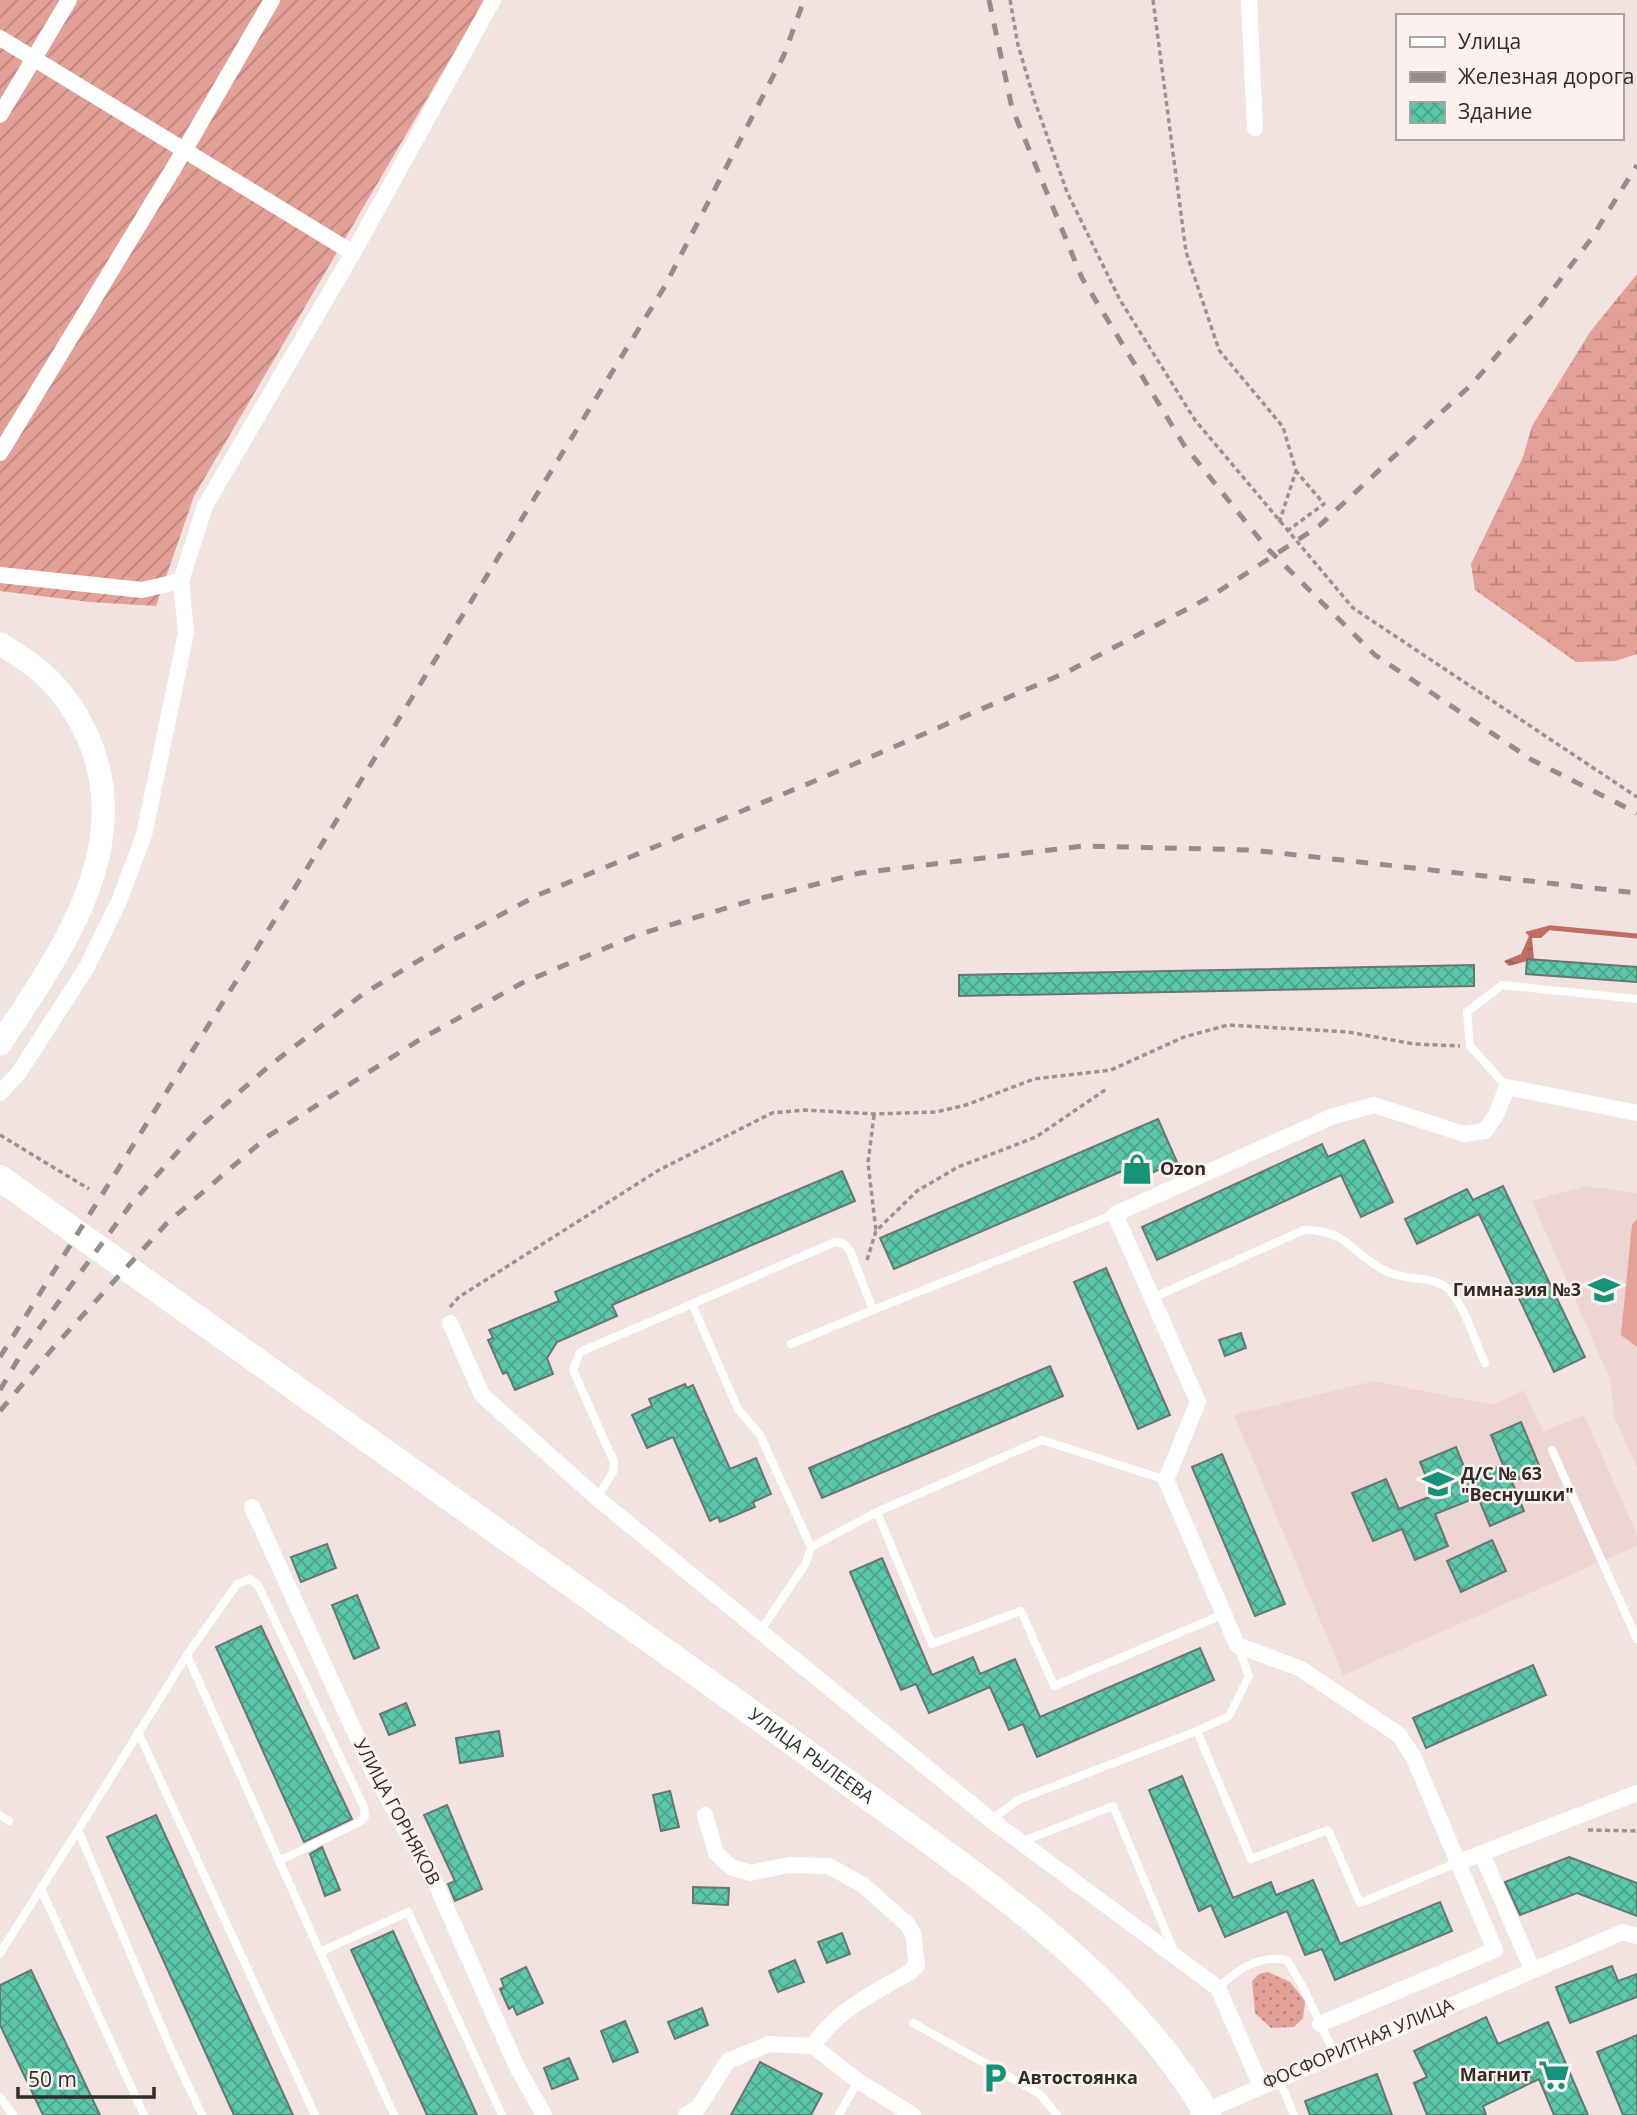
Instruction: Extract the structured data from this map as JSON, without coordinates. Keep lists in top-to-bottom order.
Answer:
{
  "streets": {
    "main road": ["УЛИЦА РЫЛЕЕВА"],
    "street": ["УЛИЦА ГОРНЯКОВ", "ФОСФОРИТНАЯ УЛИЦА"]
  },
  "crossings": [
    ["УЛИЦА РЫЛЕЕВА", "ФОСФОРИТНАЯ УЛИЦА"]
  ],
  "places": {
    "shop": ["Ozon"],
    "school or university": ["Гимназия №3", "Д/С № 63 \"Веснушки\""],
    "supermarket": ["Магнит"],
    "parking": ["Автостоянка"]
  },
  "legend": ["Улица", "Железная дорога", "Здание"],
  "scale_bar": "50 m"
}
